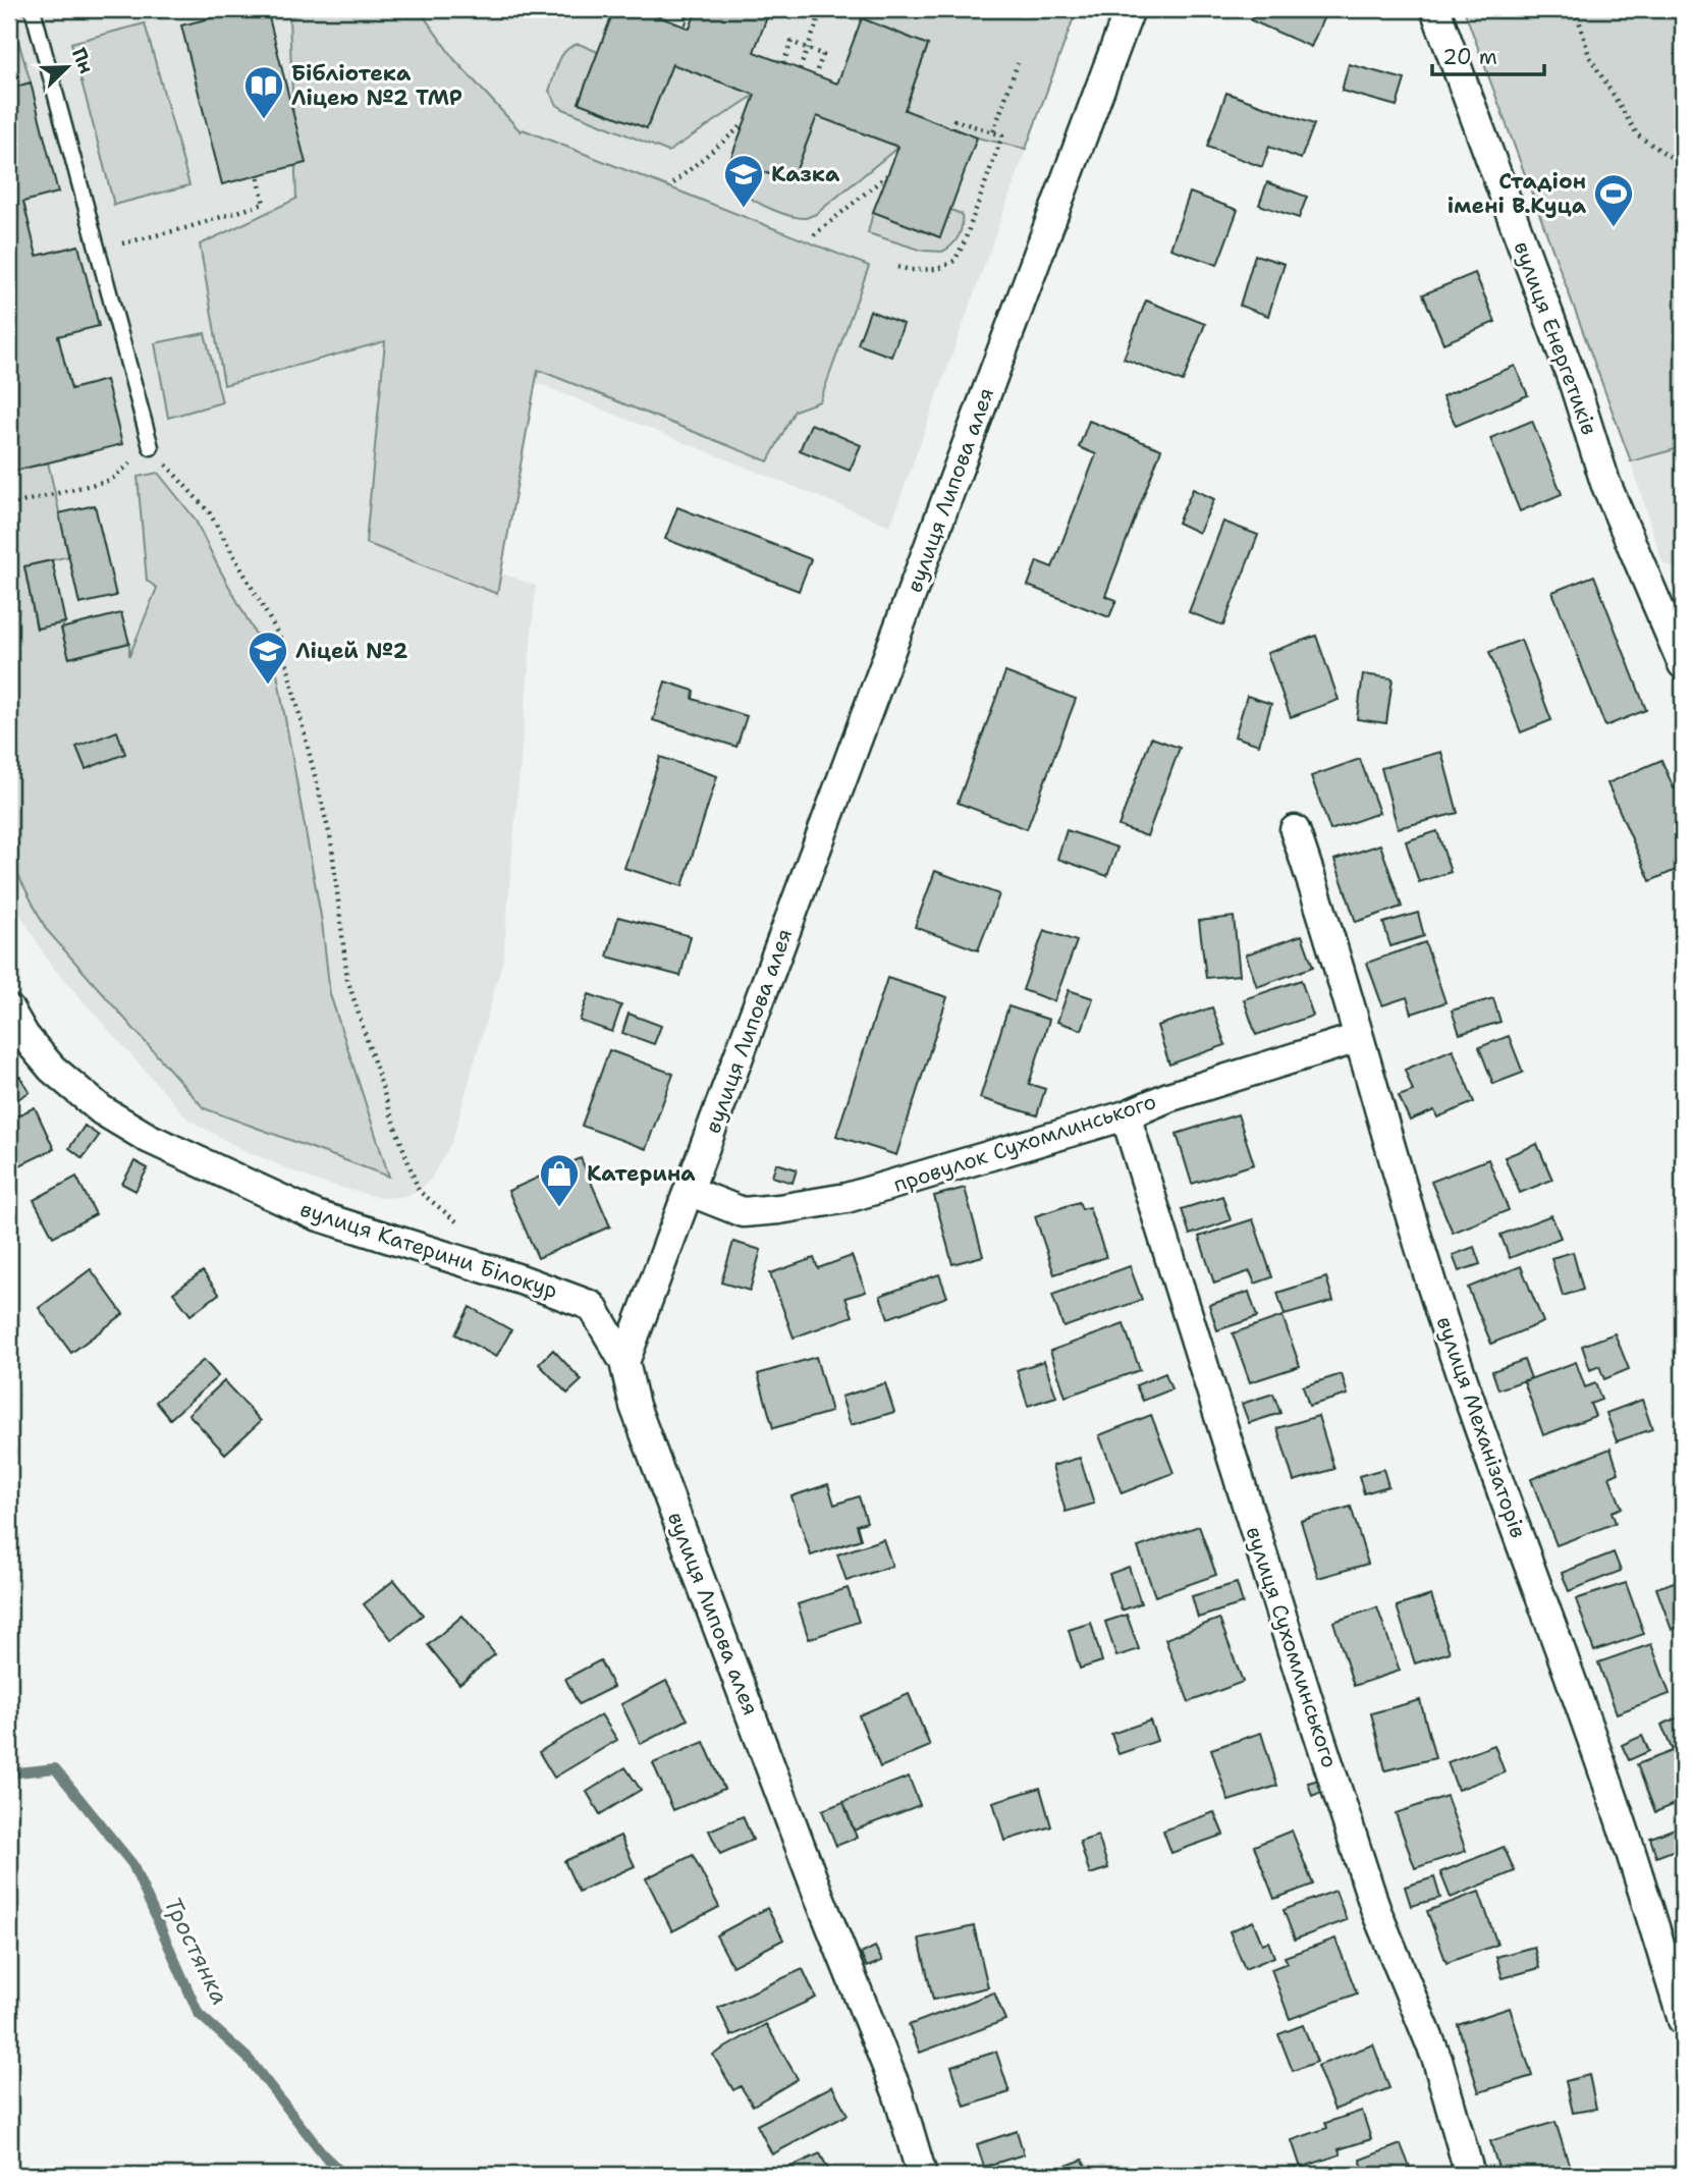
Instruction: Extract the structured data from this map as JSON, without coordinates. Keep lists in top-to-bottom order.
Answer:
{
  "streets": {
    "street": [
      "вулиця Енергетиків",
      "вулиця Липова алея",
      "провулок Сухомлинського",
      "вулиця Катерини Білокур",
      "вулиця Механізаторів",
      "вулиця Сухомлинського"
    ]
  },
  "crossings": [
    ["вулиця Липова алея", "провулок Сухомлинського"],
    ["вулиця Липова алея", "вулиця Катерини Білокур"],
    ["провулок Сухомлинського", "вулиця Механізаторів"],
    ["провулок Сухомлинського", "вулиця Сухомлинського"]
  ],
  "water": ["Тростянка"],
  "places": {
    "library": ["Бібліотека Ліцею №2 ТМР"],
    "school or university": ["Казка", "Ліцей №2"],
    "sports": ["Стадіон імені В.Куца"],
    "shop": ["Катерина"]
  },
  "scale_bar": "20 m",
  "north": "top right"
}
